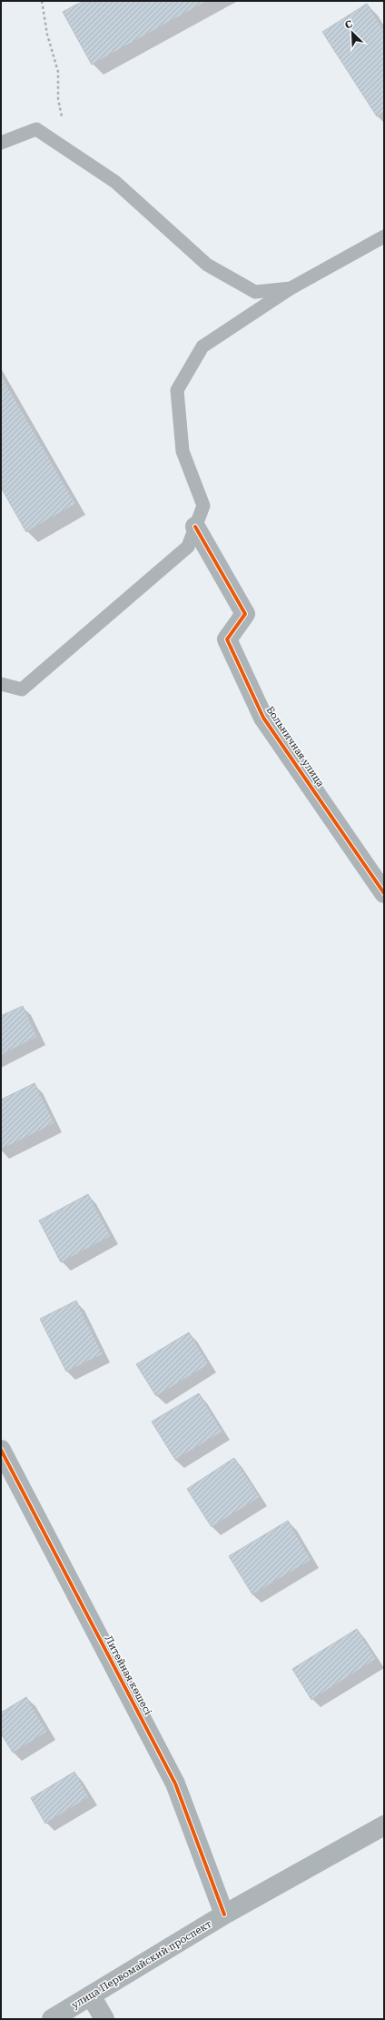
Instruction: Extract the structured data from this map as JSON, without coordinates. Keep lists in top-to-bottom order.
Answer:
{
  "streets": {
    "street": ["Больничная улица", "Литейная көшесі", "улица Первомайский проспект"]
  },
  "crossings": [
    ["Литейная көшесі", "улица Первомайский проспект"]
  ],
  "north": "top left"
}
